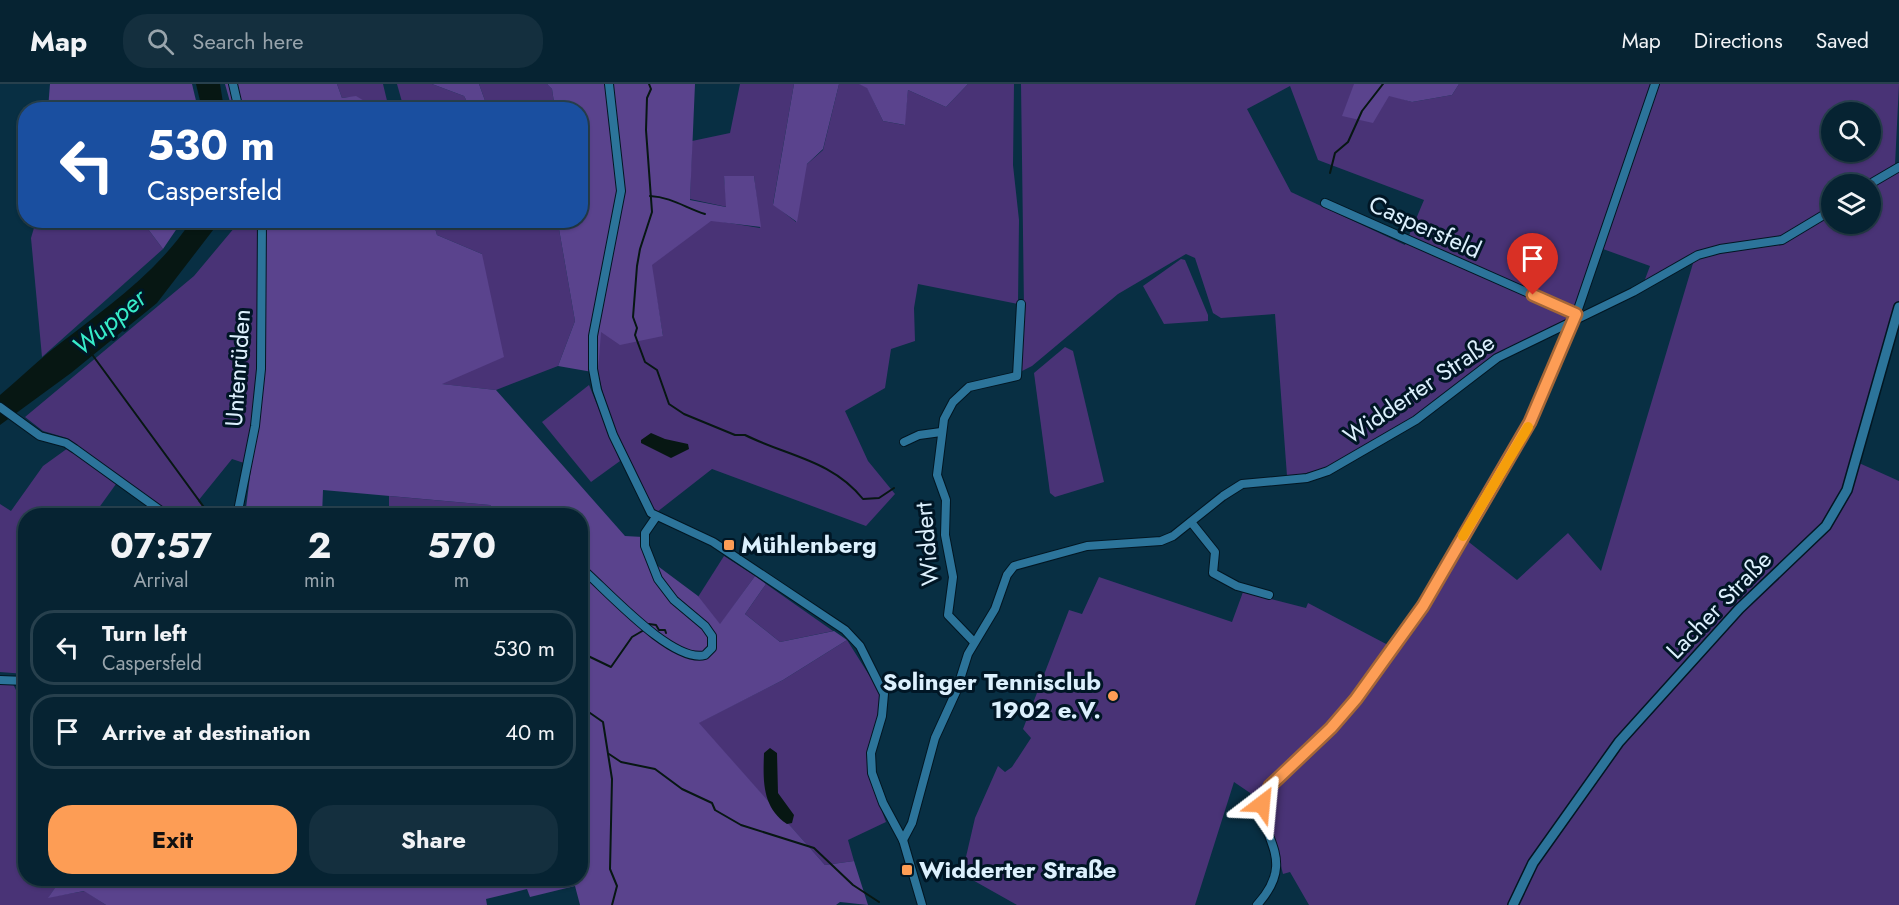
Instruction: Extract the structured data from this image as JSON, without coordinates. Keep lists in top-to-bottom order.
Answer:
{
  "streets": {
    "street": [
      "Caspersfeld",
      "Untenrüden",
      "Widderter Straße",
      "Widdert",
      "Lacher Straße"
    ]
  },
  "crossings": [
    ["Caspersfeld", "Widderter Straße"],
    ["Widderter Straße", "Widdert"]
  ],
  "water": ["Wupper"],
  "places": {
    "transit": ["Mühlenberg", "Widderter Straße"],
    "other": ["Solinger Tennisclub 1902 e.V."]
  },
  "page": {
    "header": "Map",
    "search": "Search here",
    "nav": ["Map", "Directions", "Saved"],
    "turn": ["530 m", "Caspersfeld"],
    "eta": [
      "07:57",
      "Arrival",
      "2",
      "min",
      "570",
      "m"
    ],
    "list": [
      {
        "name": "Turn left",
        "note": "Caspersfeld",
        "value": "530 m"
      },
      {
        "name": "Arrive at destination",
        "value": "40 m"
      }
    ],
    "buttons": ["Exit", "Share"]
  }
}
